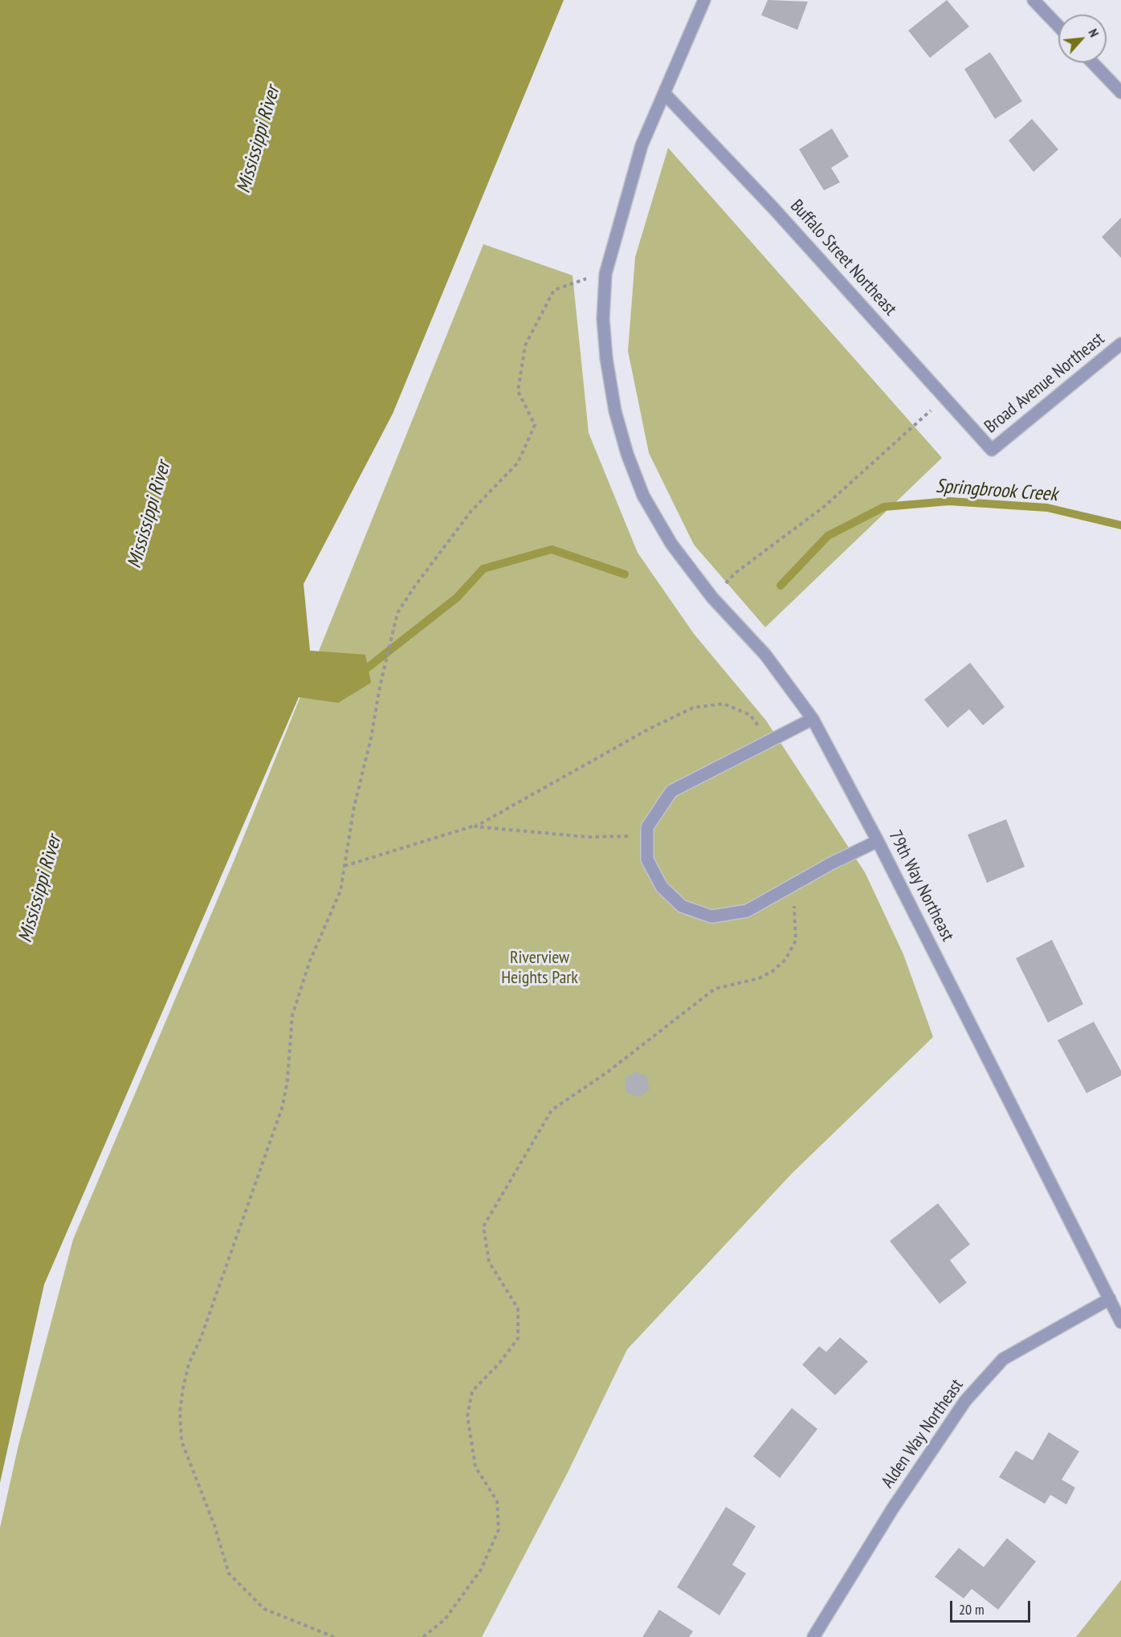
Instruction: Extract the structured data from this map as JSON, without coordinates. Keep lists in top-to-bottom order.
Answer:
{
  "streets": {
    "street": [
      "Buffalo Street Northeast",
      "Broad Avenue Northeast",
      "79th Way Northeast",
      "Alden Way Northeast"
    ]
  },
  "crossings": [
    ["Buffalo Street Northeast", "Broad Avenue Northeast"],
    ["Buffalo Street Northeast", "79th Way Northeast"],
    ["79th Way Northeast", "Alden Way Northeast"]
  ],
  "water": ["Mississippi River", "Springbrook Creek"],
  "parks": ["Riverview Heights Park"],
  "scale_bar": "20 m",
  "north": "top right"
}
